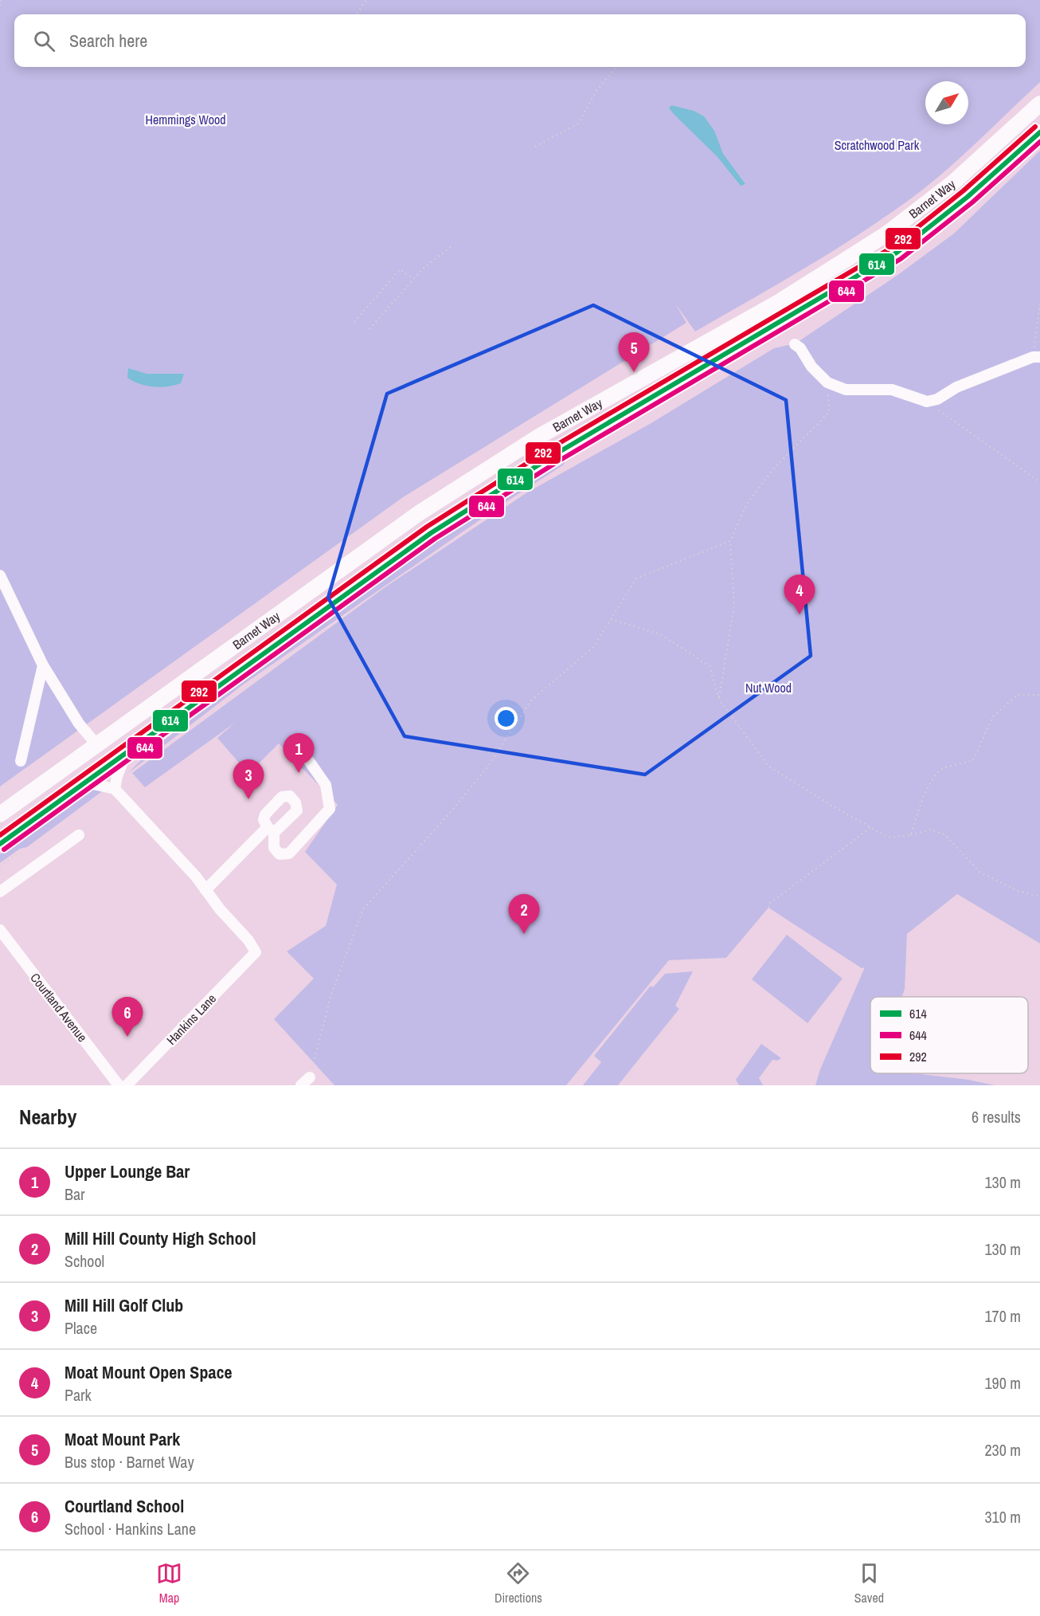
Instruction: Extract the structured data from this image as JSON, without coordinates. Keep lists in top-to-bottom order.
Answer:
{
  "streets": {
    "highway": ["Barnet Way"],
    "street": ["Courtland Avenue", "Hankins Lane"]
  },
  "parks": ["Hemmings Wood", "Scratchwood Park", "Nut Wood"],
  "lines": ["transit line 292", "transit line 614", "transit line 644"],
  "legend": ["614", "644", "292"],
  "north": "top right",
  "page": {
    "search": "Search here",
    "pins": [
      "5",
      "4",
      "1",
      "3",
      "2",
      "6"
    ],
    "heading": ["Nearby", "6 results"],
    "list": [
      {
        "mark": "1",
        "name": "Upper Lounge Bar",
        "note": "Bar",
        "value": "130 m"
      },
      {
        "mark": "2",
        "name": "Mill Hill County High School",
        "note": "School",
        "value": "130 m"
      },
      {
        "mark": "3",
        "name": "Mill Hill Golf Club",
        "note": "Place",
        "value": "170 m"
      },
      {
        "mark": "4",
        "name": "Moat Mount Open Space",
        "note": "Park",
        "value": "190 m"
      },
      {
        "mark": "5",
        "name": "Moat Mount Park",
        "note": "Bus stop · Barnet Way",
        "value": "230 m"
      },
      {
        "mark": "6",
        "name": "Courtland School",
        "note": "School · Hankins Lane",
        "value": "310 m"
      }
    ],
    "nav": ["Map", "Directions", "Saved"]
  }
}
